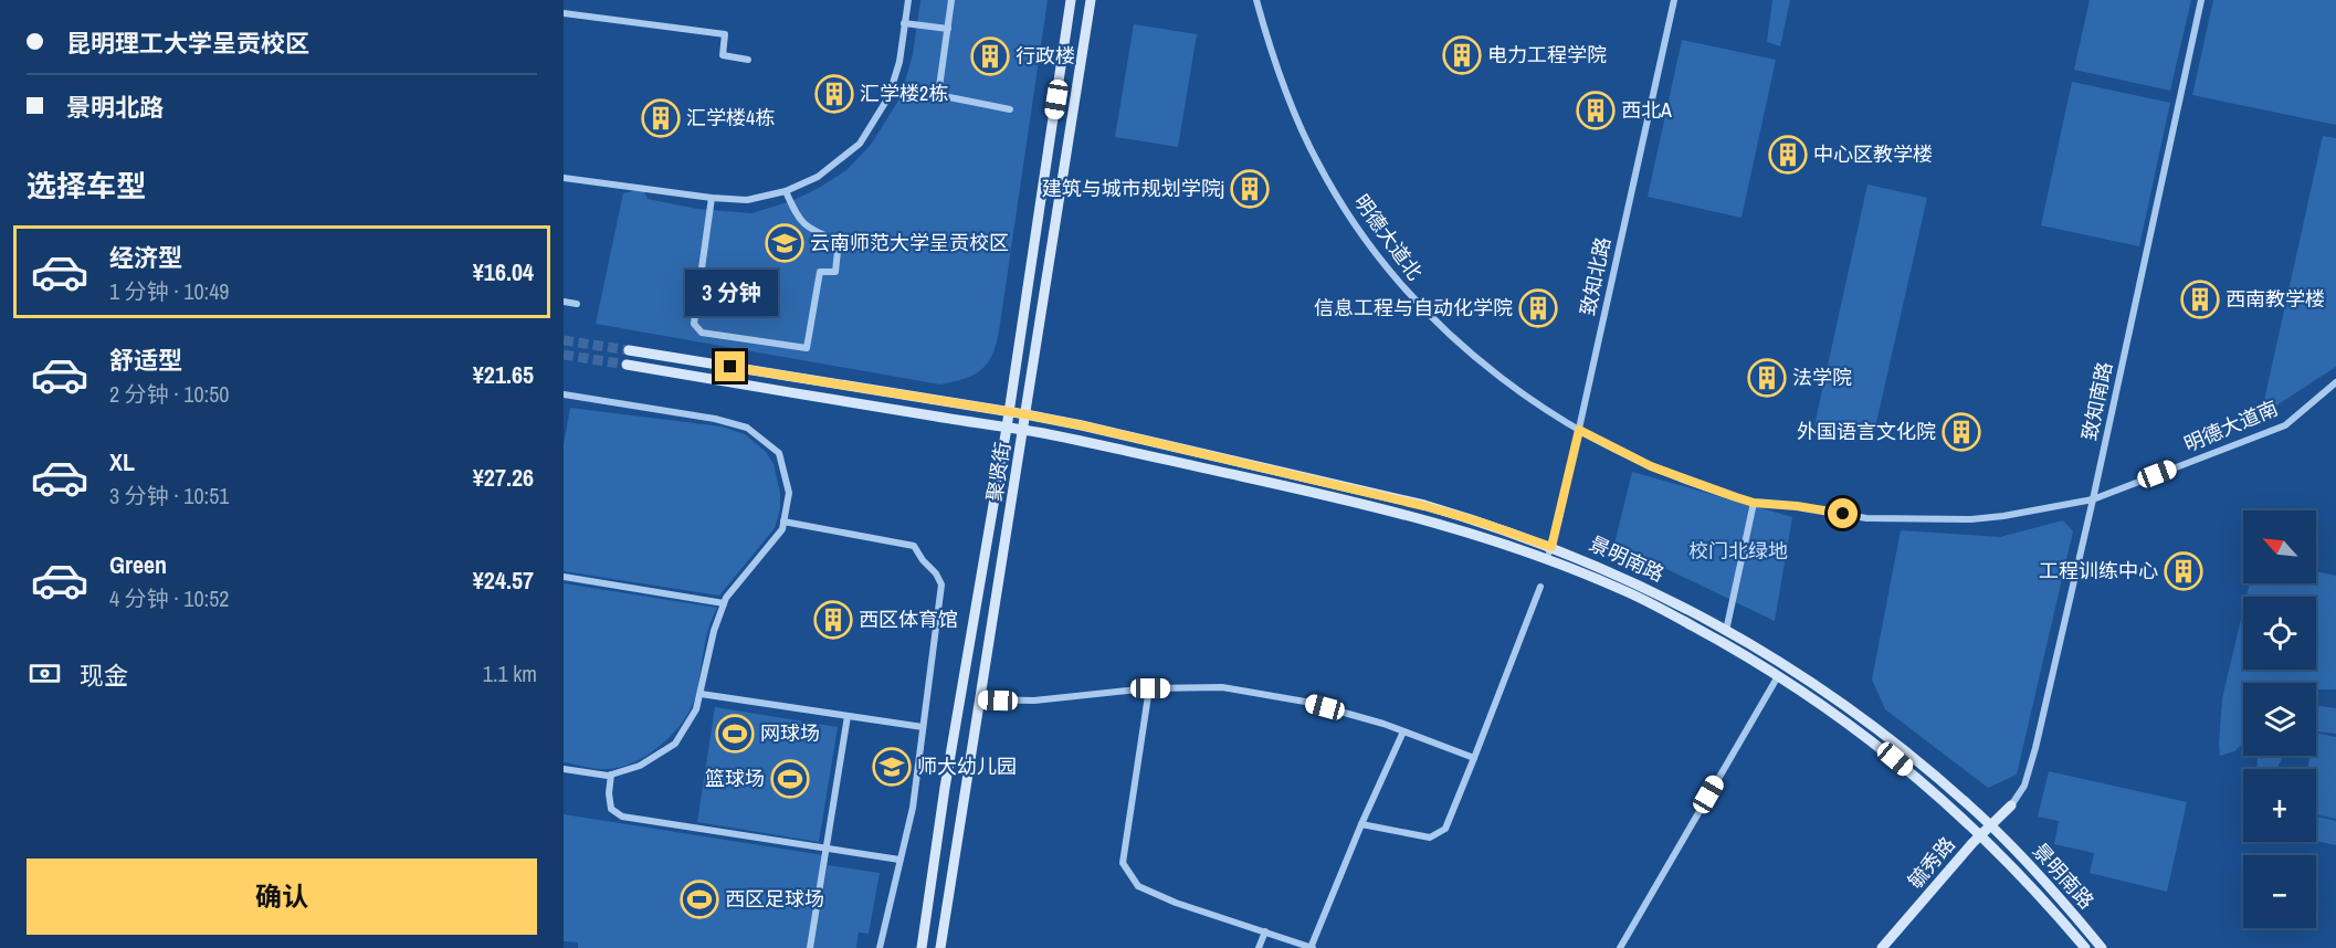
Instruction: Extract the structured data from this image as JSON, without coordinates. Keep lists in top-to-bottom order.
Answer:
{
  "streets": {
    "main road": ["聚贤街", "景明南路", "毓秀路"],
    "street": [
      "明德大道北",
      "致知北路",
      "致知南路",
      "明德大道南"
    ]
  },
  "crossings": [
    ["明德大道北", "致知北路"],
    ["明德大道北", "明德大道南"],
    ["致知北路", "景明南路"],
    ["致知南路", "明德大道南"],
    ["致知南路", "毓秀路"],
    ["聚贤街", "景明南路"],
    ["景明南路", "毓秀路"]
  ],
  "parks": ["校门北绿地"],
  "places": {
    "building": [
      "电力工程学院",
      "行政楼",
      "汇学楼2栋",
      "西北A",
      "汇学楼4栋",
      "中心区教学楼",
      "建筑与城市规划学院j",
      "西南教学楼",
      "信息工程与自动化学院",
      "法学院",
      "外国语言文化院",
      "工程训练中心",
      "西区体育馆"
    ],
    "school or university": ["云南师范大学呈贡校区", "师大幼儿园"],
    "sports": ["网球场", "篮球场", "西区足球场"]
  },
  "north": "top left",
  "page": {
    "banner": ["昆明理工大学呈贡校区", "景明北路"],
    "heading": "选择车型",
    "list": [
      {
        "name": "经济型",
        "note": "1 分钟 · 10:49",
        "value": "¥16.04"
      },
      {
        "name": "舒适型",
        "note": "2 分钟 · 10:50",
        "value": "¥21.65"
      },
      {
        "name": "XL",
        "note": "3 分钟 · 10:51",
        "value": "¥27.26"
      },
      {
        "name": "Green",
        "note": "4 分钟 · 10:52",
        "value": "¥24.57"
      }
    ],
    "bubble": "3 分钟",
    "map_buttons": ["+", "−"],
    "pay": ["现金", "1.1 km"],
    "buttons": "确认"
  }
}
